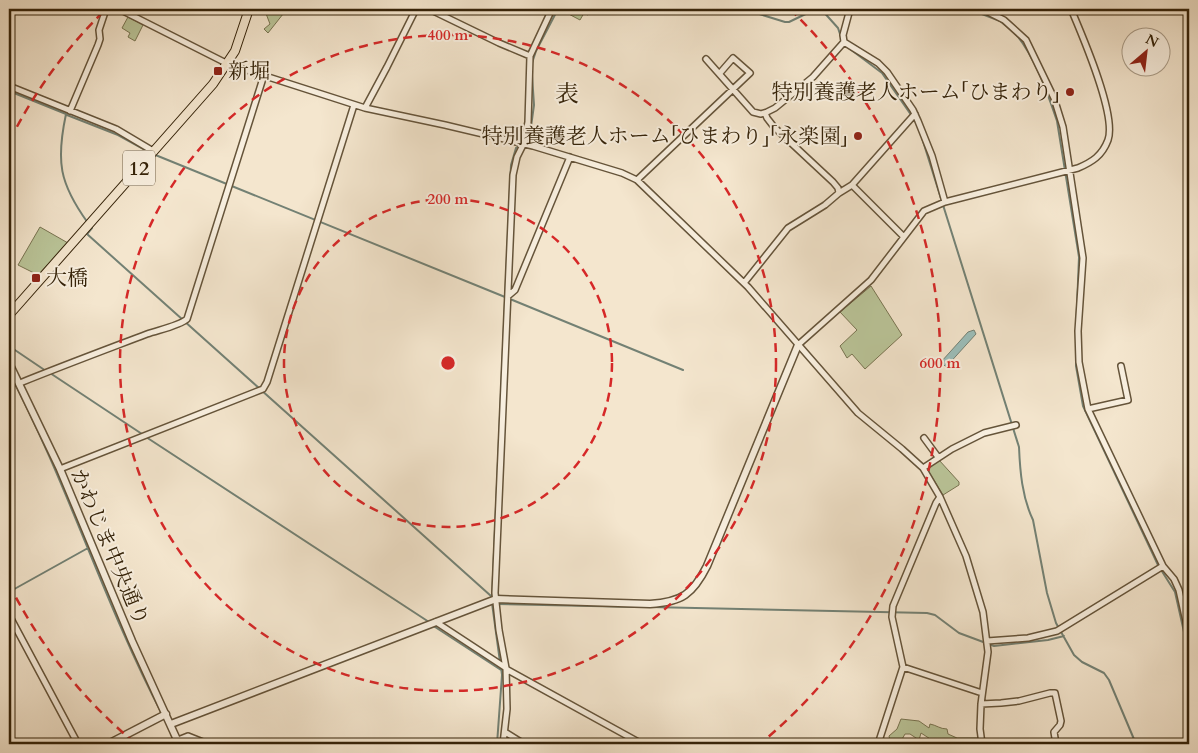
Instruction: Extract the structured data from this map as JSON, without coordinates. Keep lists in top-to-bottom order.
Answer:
{
  "streets": {
    "main road": ["12"],
    "street": ["かわじま中央通り"]
  },
  "districts": ["表"],
  "places": {
    "transit": ["新堀", "大橋"],
    "other": ["特別養護老人ホーム「ひまわり」", "特別養護老人ホーム「ひまわり」「永楽園」"]
  },
  "north": "top right",
  "rings": ["400 m", "200 m", "600 m"]
}
